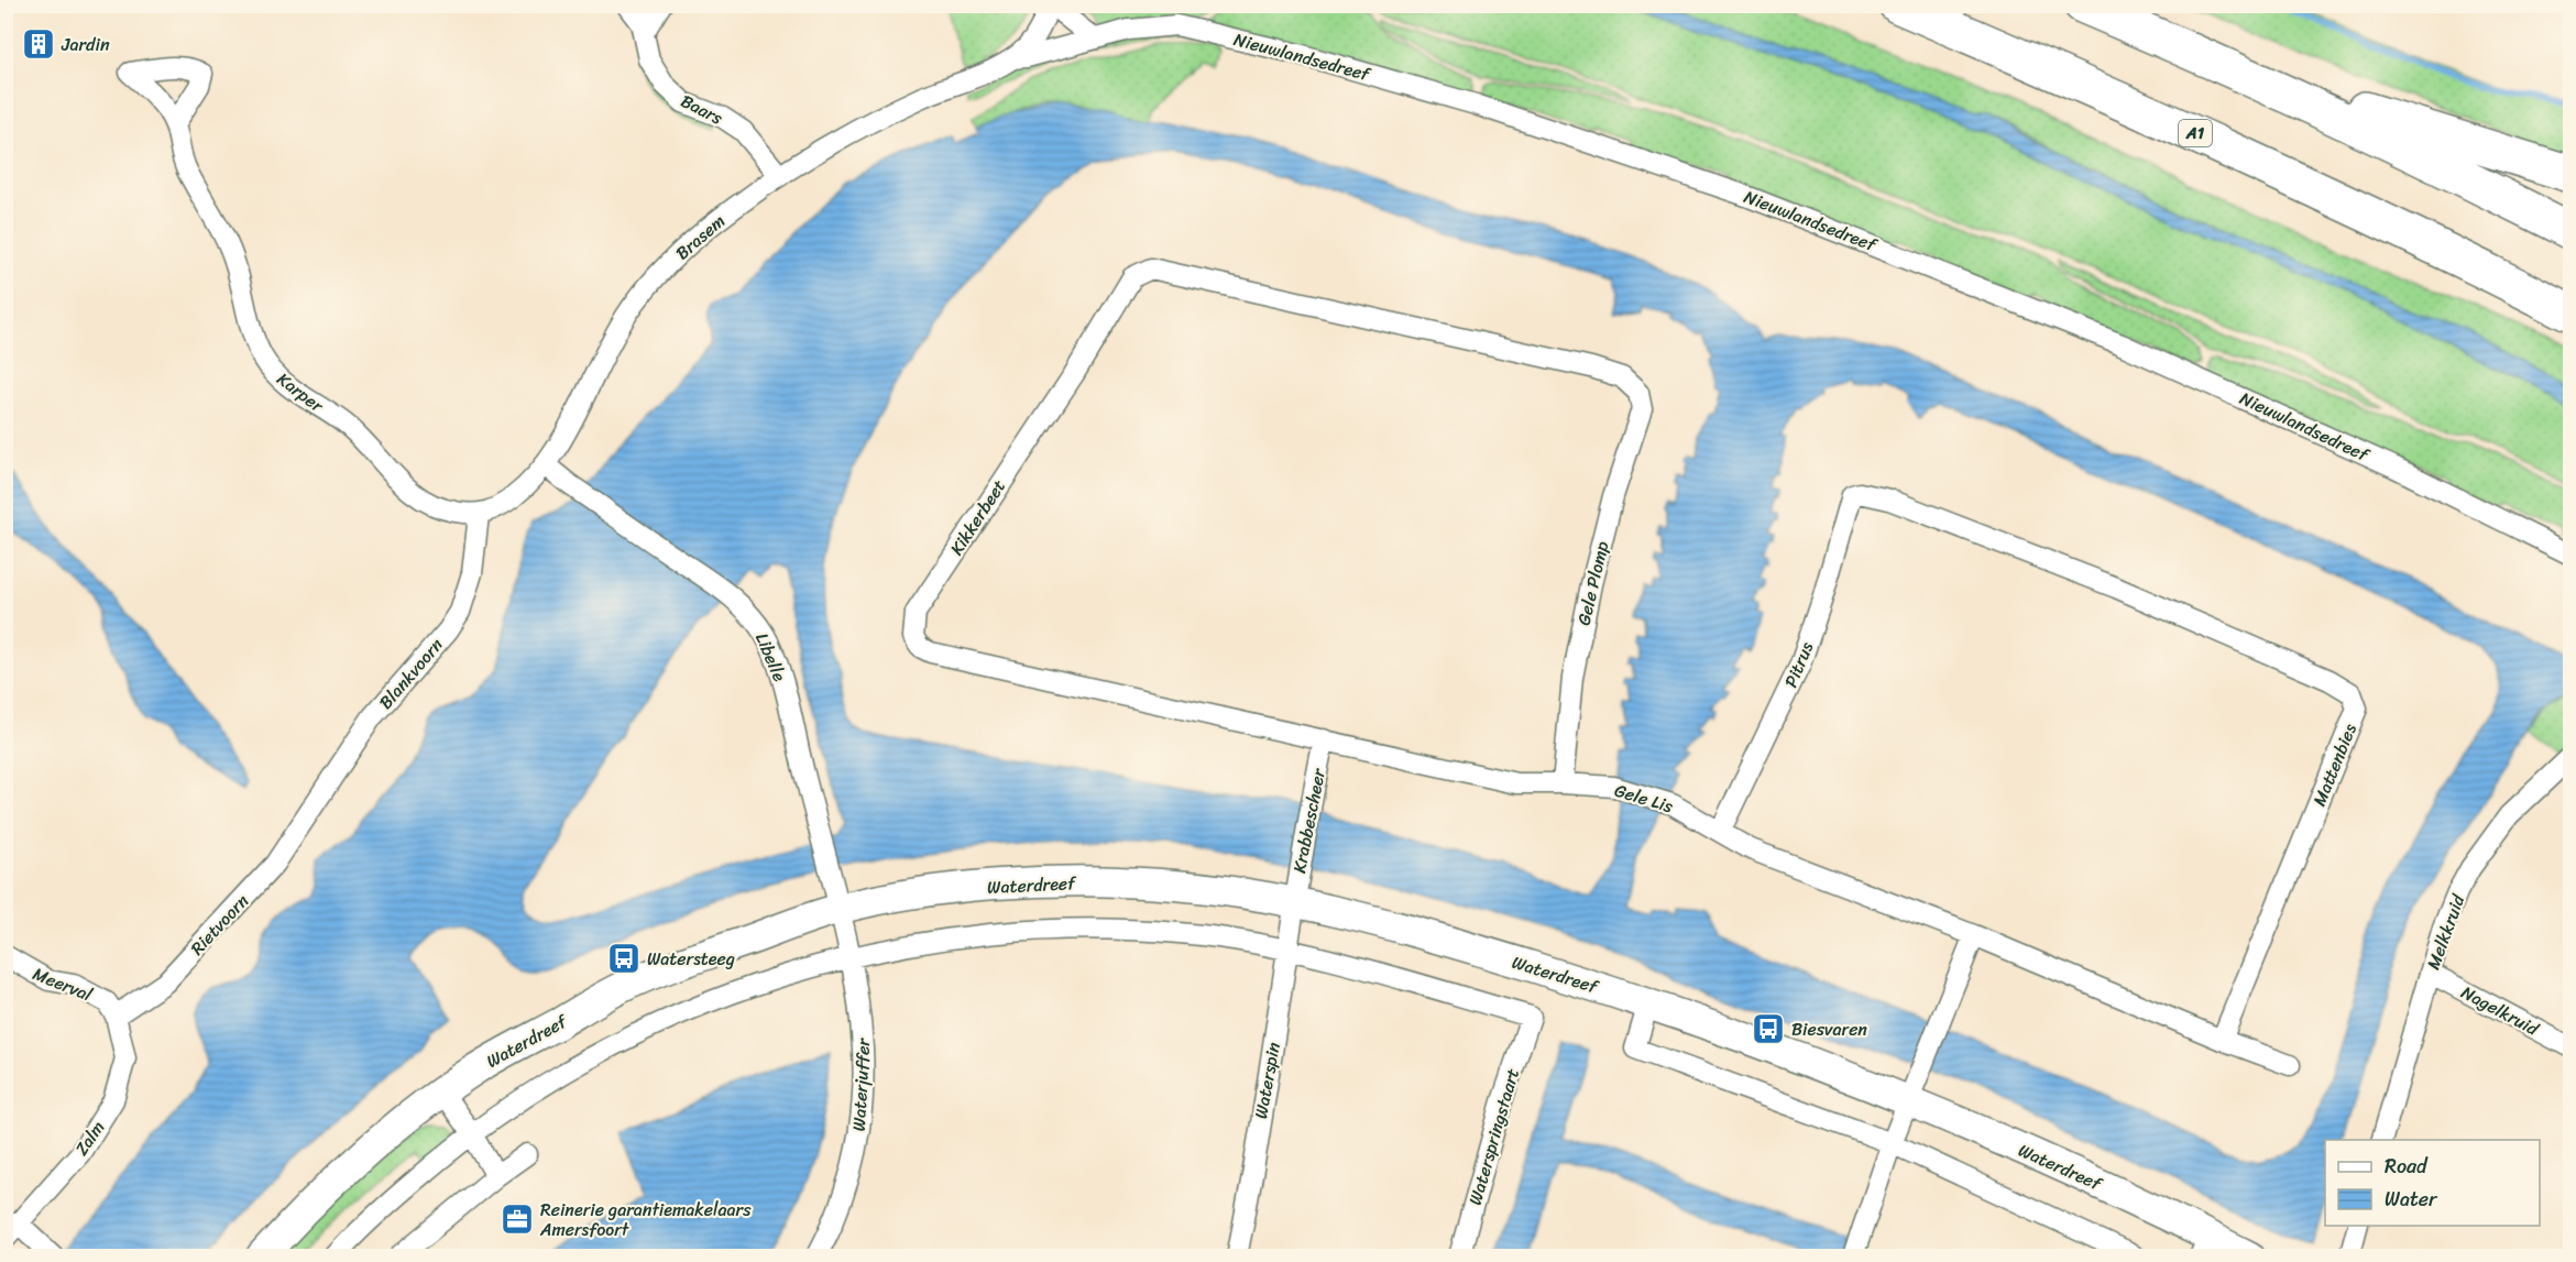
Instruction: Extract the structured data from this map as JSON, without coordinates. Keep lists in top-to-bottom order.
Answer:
{
  "streets": {
    "highway": ["A1"],
    "street": [
      "Nieuwlandsedreef",
      "Baars",
      "Brasem",
      "Karper",
      "Kikkerbeet",
      "Gele Plomp",
      "Libelle",
      "Pitrus",
      "Blankvoorn",
      "Mattenbies",
      "Gele Lis",
      "Krabbescheer",
      "Waterdreef",
      "Rietvoorn",
      "Melkkruid",
      "Meerval",
      "Nagelkruid",
      "Waterspin",
      "Waterjuffer",
      "Waterspringstaart",
      "Zalm"
    ]
  },
  "crossings": [
    ["Nieuwlandsedreef", "Brasem"],
    ["Baars", "Brasem"],
    ["Brasem", "Karper"],
    ["Brasem", "Libelle"],
    ["Brasem", "Blankvoorn"],
    ["Karper", "Blankvoorn"],
    ["Kikkerbeet", "Gele Plomp"],
    ["Kikkerbeet", "Krabbescheer"],
    ["Gele Plomp", "Gele Lis"],
    ["Libelle", "Waterdreef"],
    ["Libelle", "Waterjuffer"],
    ["Pitrus", "Mattenbies"],
    ["Pitrus", "Gele Lis"],
    ["Blankvoorn", "Rietvoorn"],
    ["Krabbescheer", "Waterdreef"],
    ["Krabbescheer", "Waterspin"],
    ["Waterdreef", "Waterspin"],
    ["Waterdreef", "Waterjuffer"],
    ["Rietvoorn", "Meerval"],
    ["Rietvoorn", "Zalm"],
    ["Melkkruid", "Nagelkruid"],
    ["Meerval", "Zalm"],
    ["Waterspin", "Waterspringstaart"]
  ],
  "places": {
    "building": ["Jardin"],
    "bus stop": ["Watersteeg", "Biesvaren"],
    "office": ["Reinerie garantiemakelaars Amersfoort"]
  },
  "legend": ["Road", "Water"]
}
